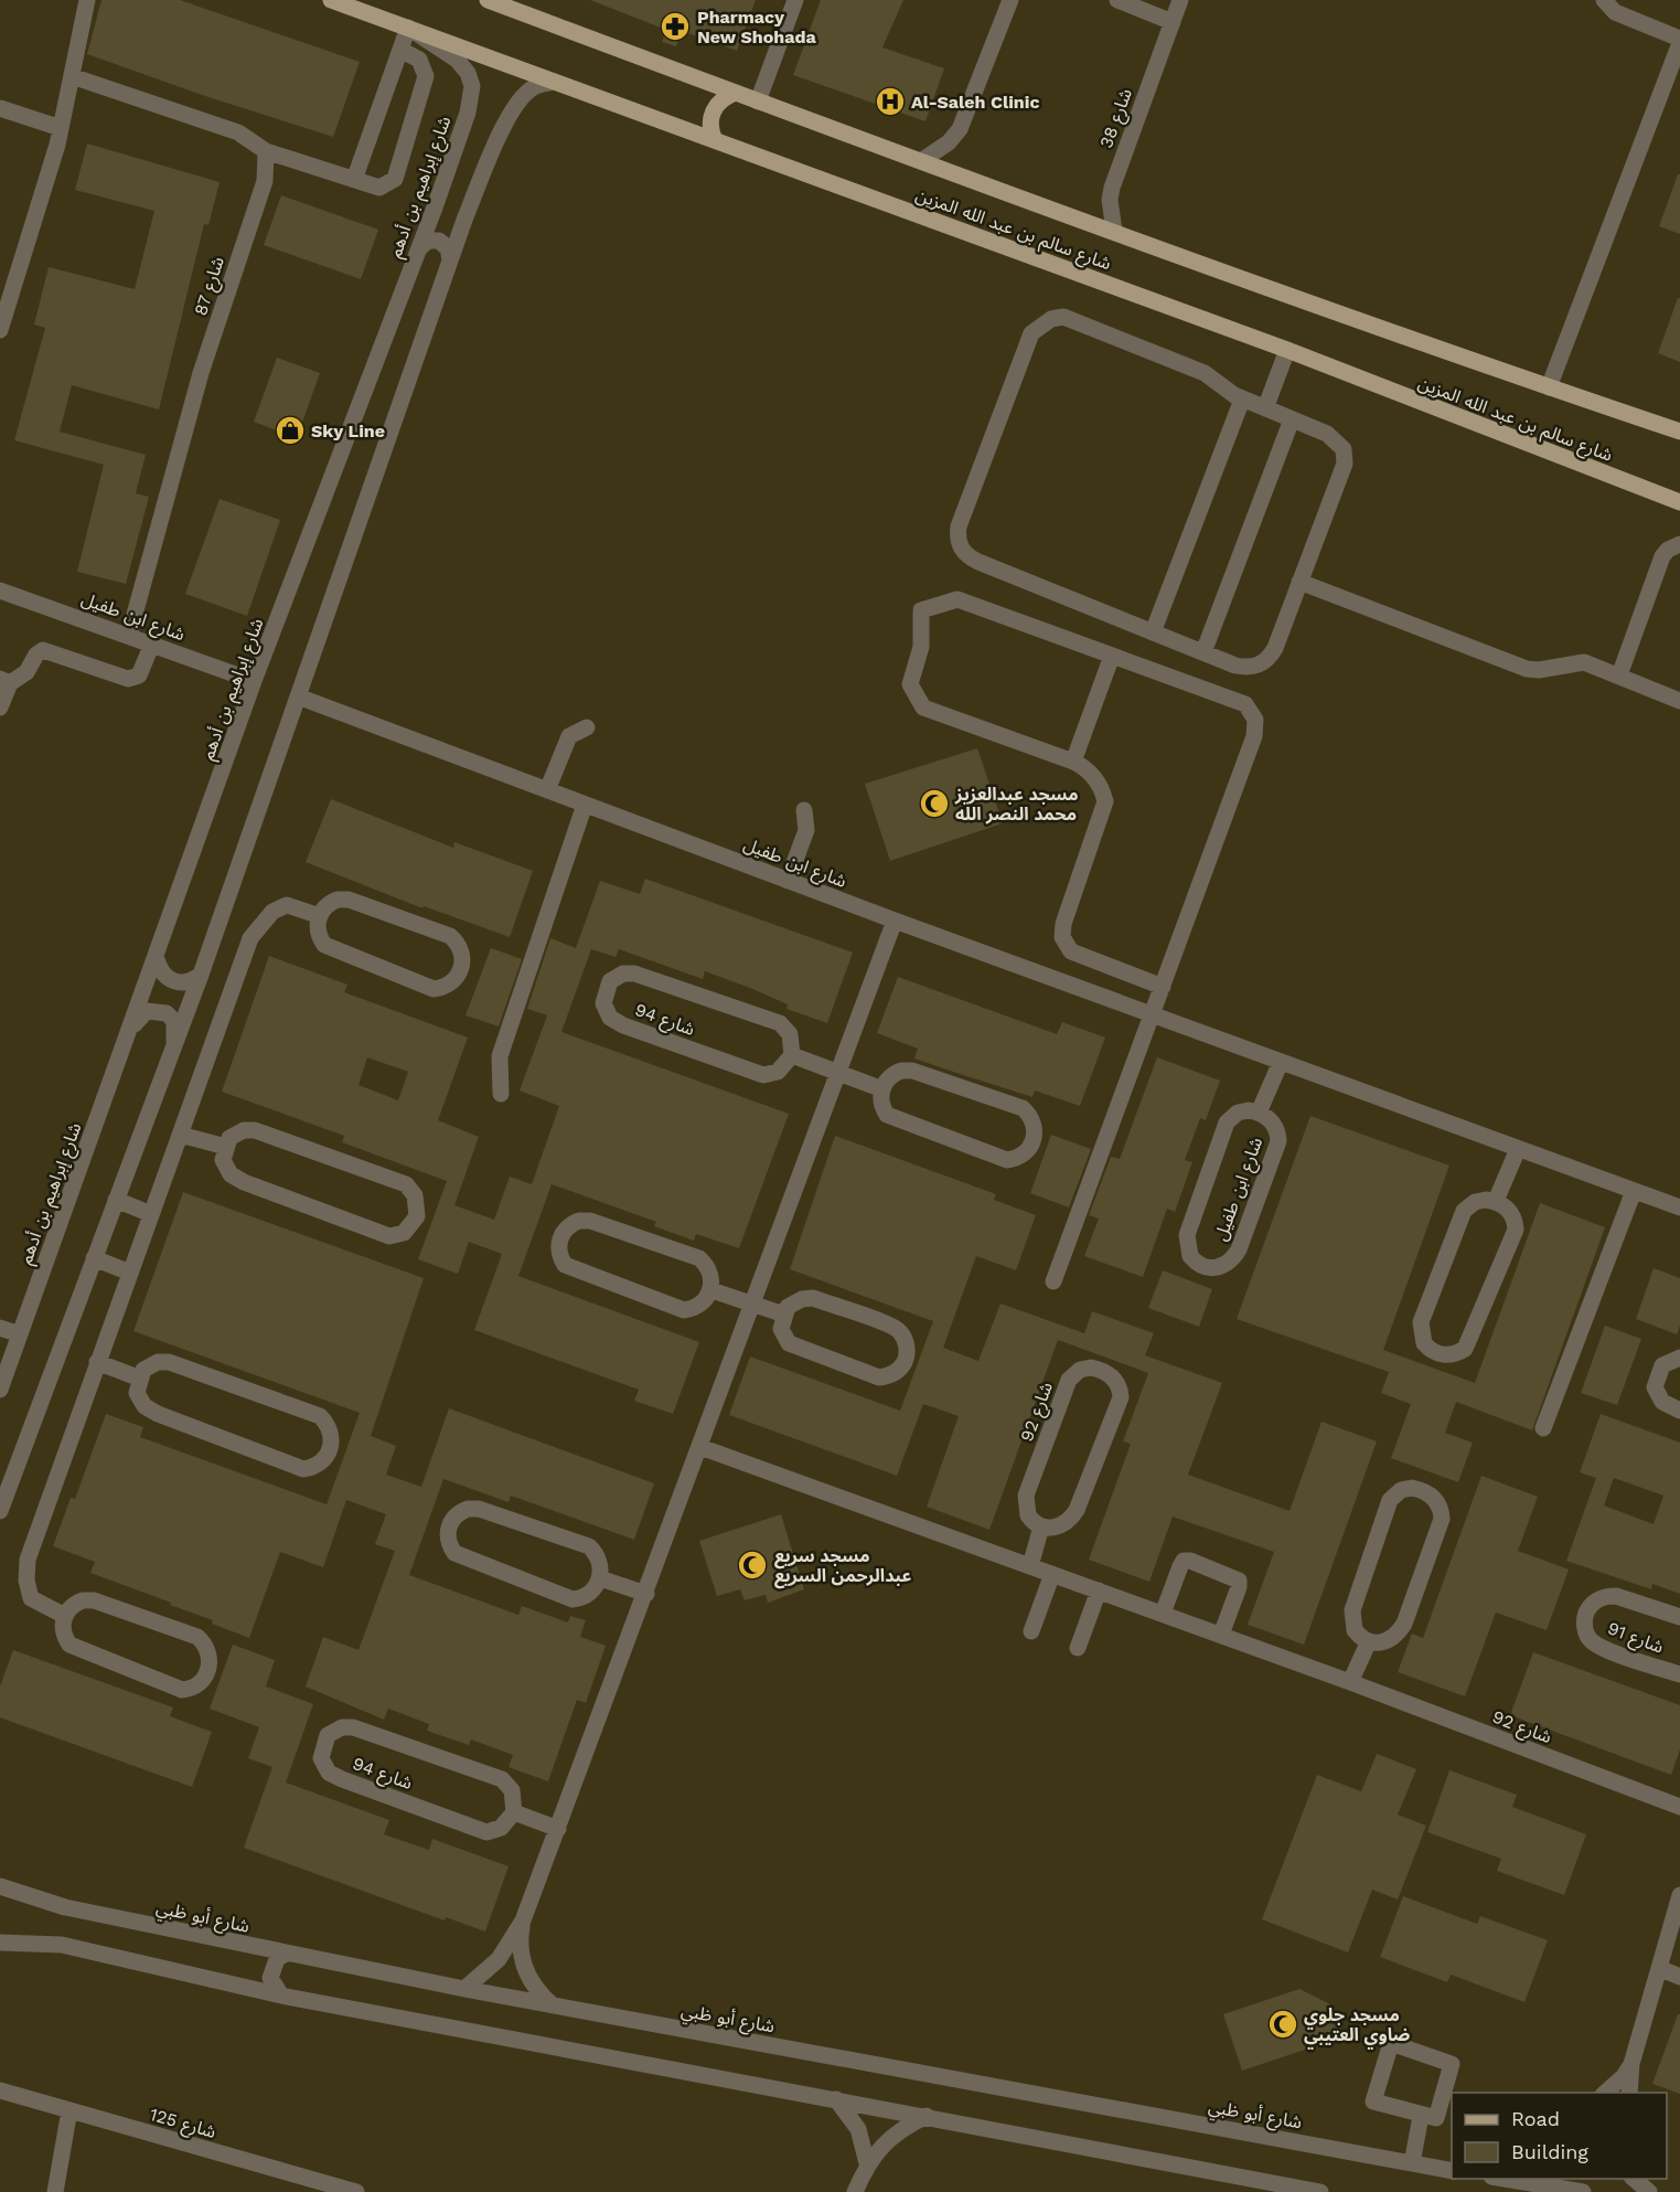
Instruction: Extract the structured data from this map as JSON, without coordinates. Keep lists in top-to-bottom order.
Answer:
{
  "streets": {
    "main road": ["شارع سالم بن عبد الله المزين"],
    "street": [
      "شارع 38",
      "شارع إبراهيم بن أدهم",
      "شارع 87",
      "شارع ابن طفيل",
      "شارع 94",
      "شارع 92",
      "شارع 91",
      "شارع أبو ظبي",
      "شارع 125"
    ]
  },
  "crossings": [
    ["شارع 38", "شارع سالم بن عبد الله المزين"],
    ["شارع إبراهيم بن أدهم", "شارع سالم بن عبد الله المزين"],
    ["شارع إبراهيم بن أدهم", "شارع ابن طفيل"],
    ["شارع 87", "شارع ابن طفيل"]
  ],
  "places": {
    "pharmacy": ["Pharmacy New Shohada"],
    "hospital": ["Al-Saleh Clinic"],
    "shop": ["Sky Line"],
    "mosque": ["مسجد عبدالعزيز محمد النصر الله", "مسجد سريع عبدالرحمن السريع", "مسجد جلوي ضاوي العتيبي"]
  },
  "legend": ["Road", "Building"]
}
